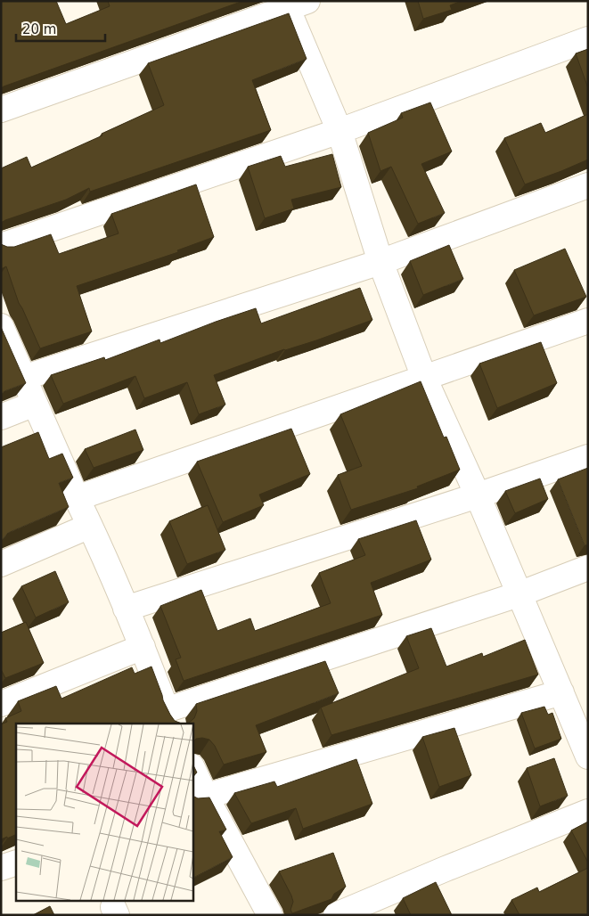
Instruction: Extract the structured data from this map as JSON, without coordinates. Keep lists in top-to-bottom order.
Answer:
{
  "scale_bar": "20 m"
}
